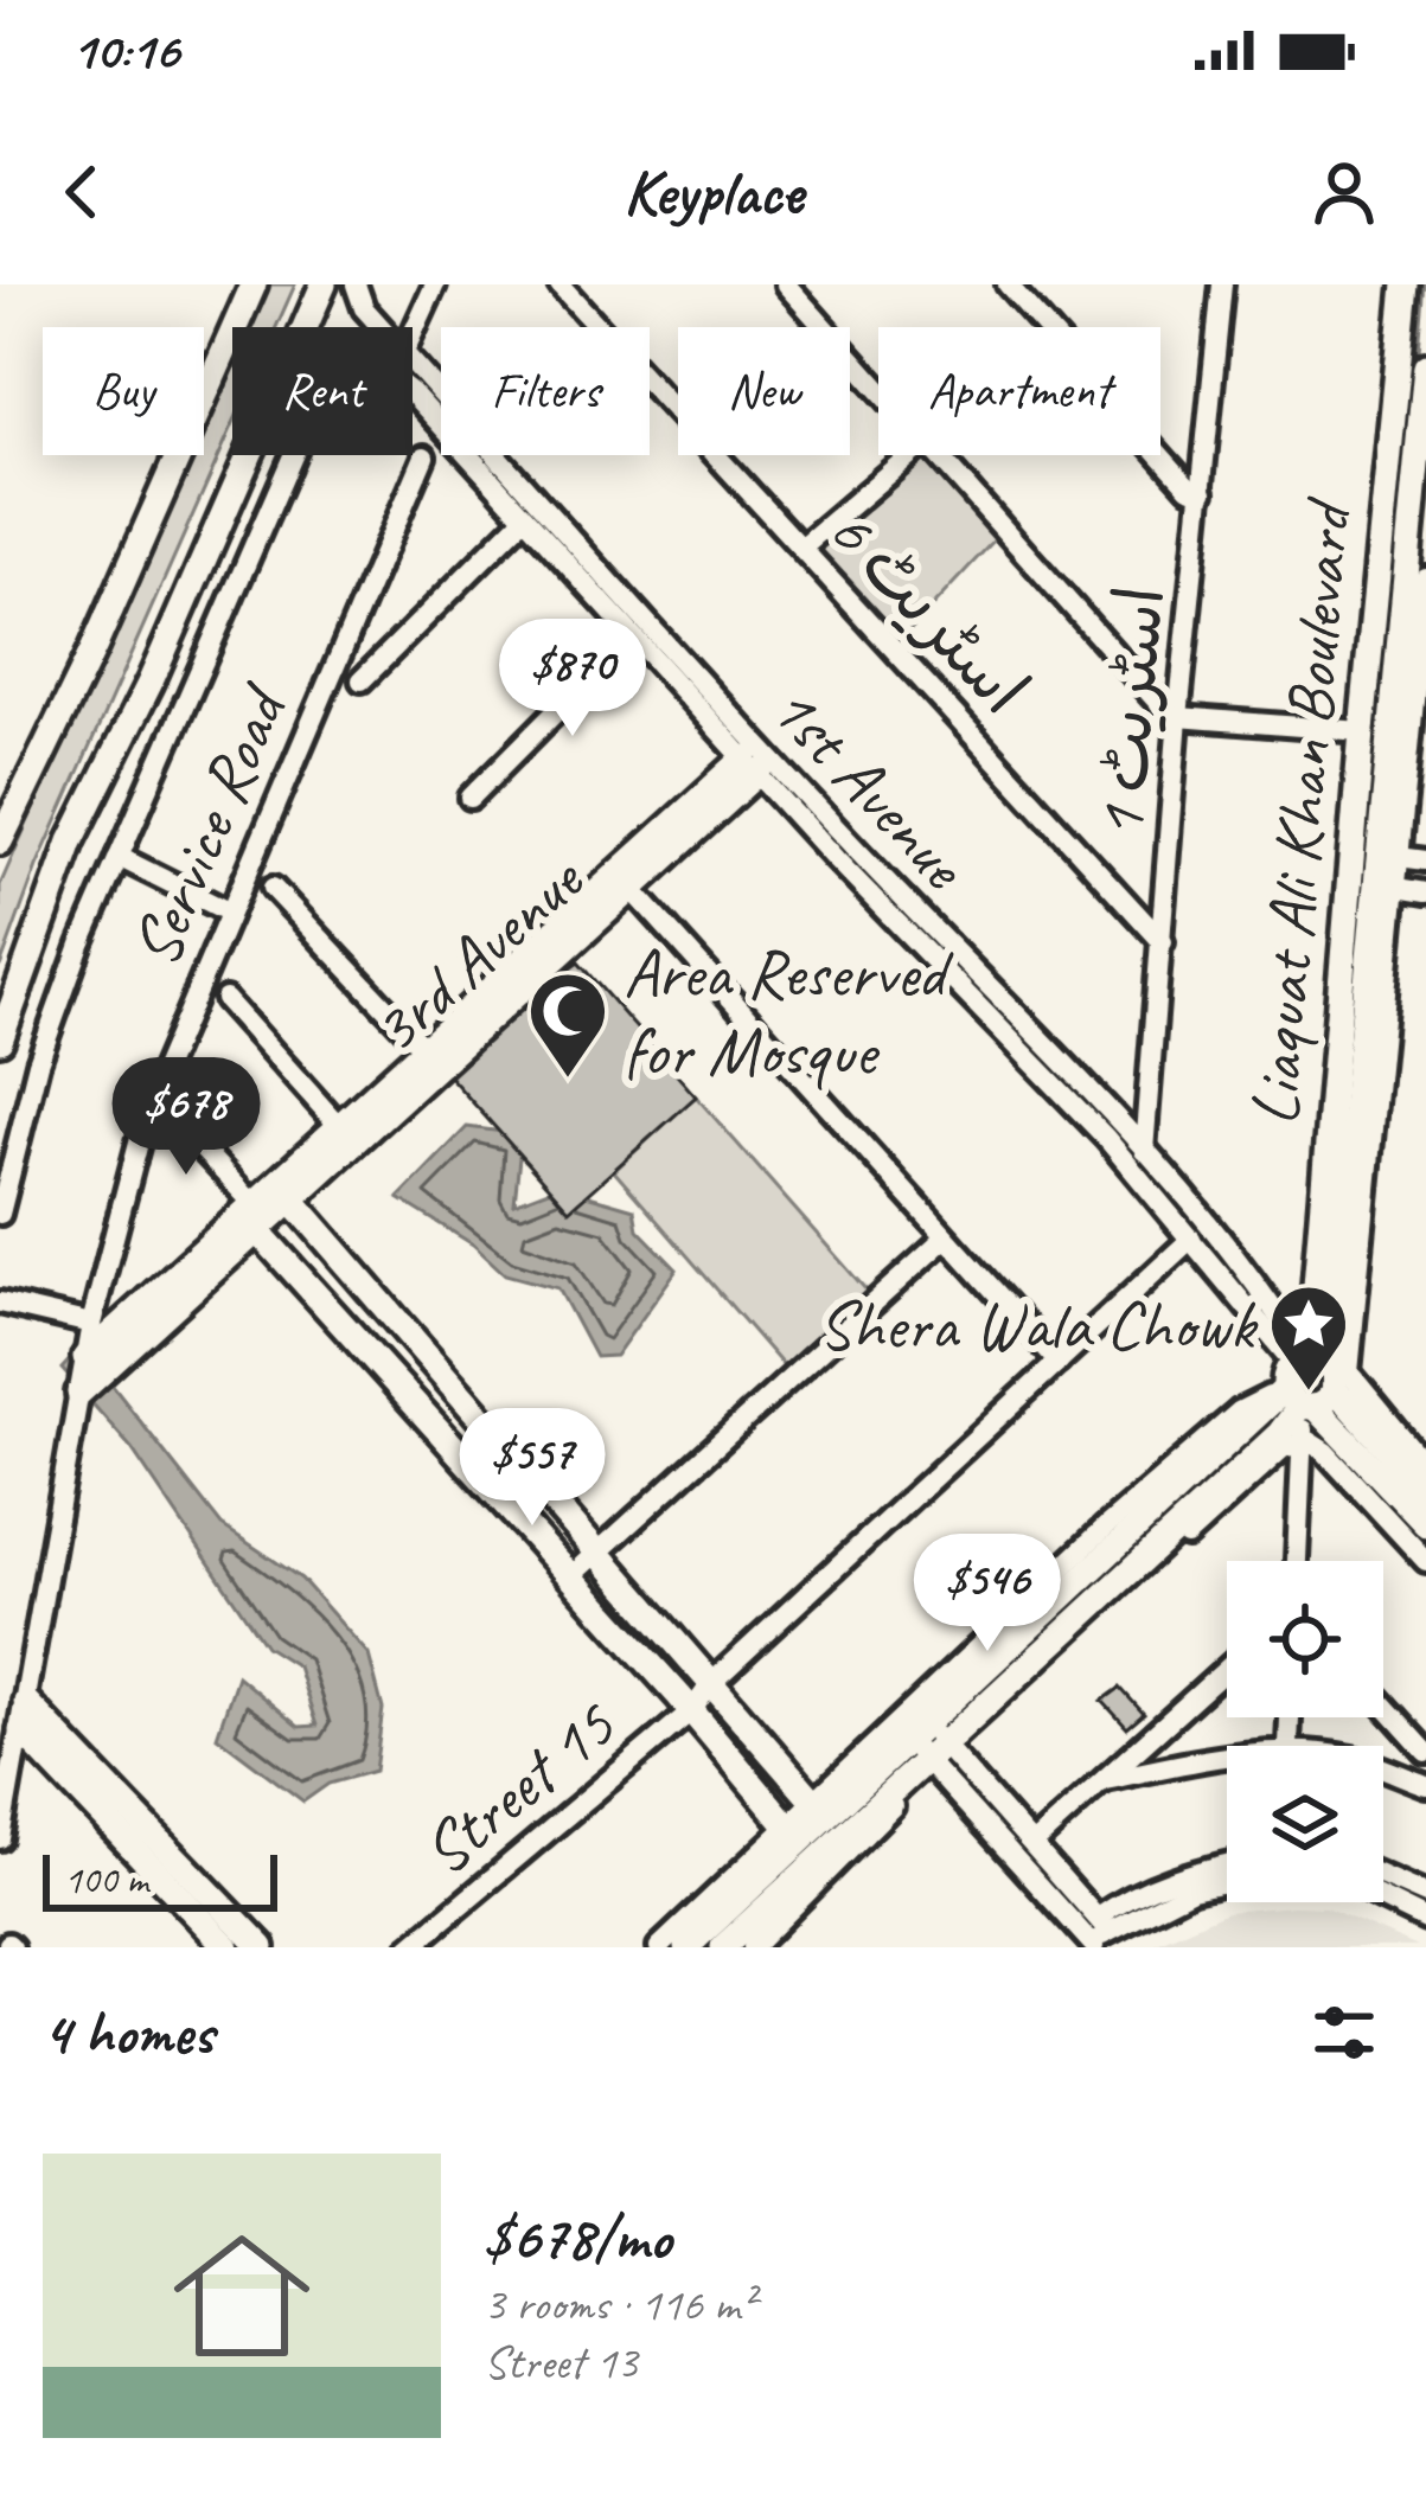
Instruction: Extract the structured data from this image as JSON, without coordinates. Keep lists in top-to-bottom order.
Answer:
{
  "streets": {
    "main road": ["Liaquat Ali Khan Boulevard", "3rd Avenue"],
    "street": [
      "اسٹریٹ 6",
      "اسٹریٹ 1",
      "1st Avenue",
      "Service Road",
      "Street 15"
    ]
  },
  "crossings": [
    ["اسٹریٹ 6", "اسٹریٹ 1"],
    ["اسٹریٹ 1", "1st Avenue"],
    ["1st Avenue", "Liaquat Ali Khan Boulevard"],
    ["Service Road", "3rd Avenue"]
  ],
  "places": {
    "mosque": ["Area Reserved for Mosque"],
    "place": ["Shera Wala Chowk"]
  },
  "scale_bar": "100 m",
  "page": {
    "status": "10:16",
    "header": "Keyplace",
    "chip": [
      "Buy",
      "Rent",
      "Filters",
      "New",
      "Apartment"
    ],
    "price": [
      "$870",
      "$678",
      "$557",
      "$546"
    ],
    "scale": "100 m",
    "heading": "4 homes",
    "list": [
      {
        "name": "$678/mo",
        "note": "3 rooms · 116 m² · Street 13"
      }
    ]
  }
}
